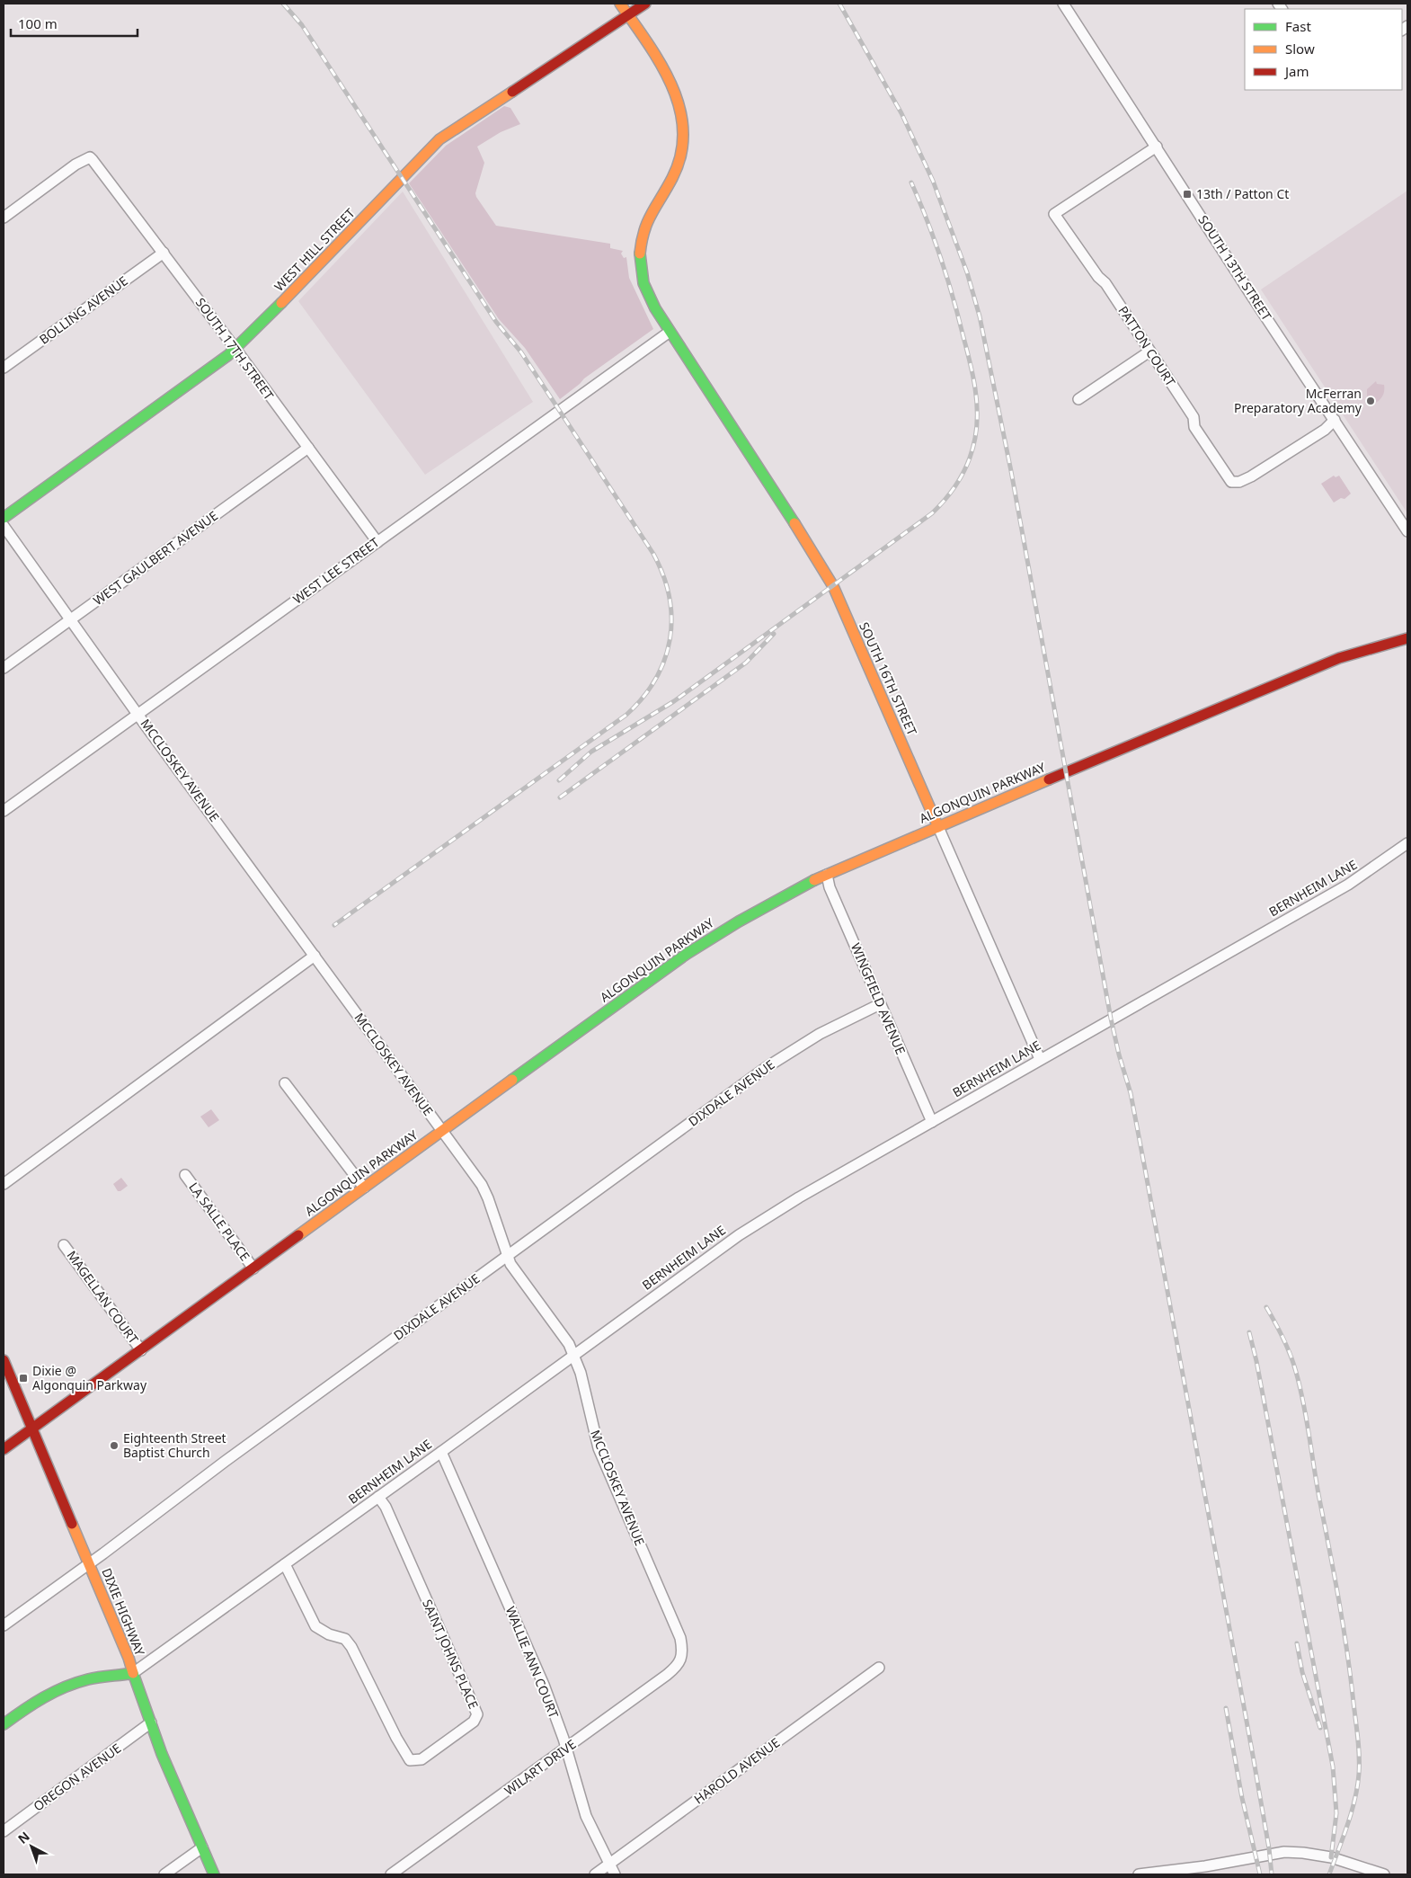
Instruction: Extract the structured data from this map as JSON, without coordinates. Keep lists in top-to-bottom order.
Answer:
{
  "streets": {
    "street": [
      "WEST HILL STREET",
      "SOUTH 13TH STREET",
      "BOLLING AVENUE",
      "PATTON COURT",
      "SOUTH 17TH STREET",
      "WEST GAULBERT AVENUE",
      "WEST LEE STREET",
      "SOUTH 16TH STREET",
      "MCCLOSKEY AVENUE",
      "ALGONQUIN PARKWAY",
      "BERNHEIM LANE",
      "WINGFIELD AVENUE",
      "DIXDALE AVENUE",
      "LA SALLE PLACE",
      "MAGELLAN COURT",
      "DIXIE HIGHWAY",
      "SAINT JOHNS PLACE",
      "WALLIE ANN COURT",
      "WILART DRIVE",
      "HAROLD AVENUE",
      "OREGON AVENUE"
    ]
  },
  "crossings": [
    ["WEST HILL STREET", "SOUTH 17TH STREET"],
    ["WEST HILL STREET", "SOUTH 16TH STREET"],
    ["SOUTH 13TH STREET", "PATTON COURT"],
    ["BOLLING AVENUE", "SOUTH 17TH STREET"],
    ["SOUTH 17TH STREET", "WEST GAULBERT AVENUE"],
    ["SOUTH 17TH STREET", "WEST LEE STREET"],
    ["WEST GAULBERT AVENUE", "MCCLOSKEY AVENUE"],
    ["WEST LEE STREET", "SOUTH 16TH STREET"],
    ["WEST LEE STREET", "MCCLOSKEY AVENUE"],
    ["SOUTH 16TH STREET", "ALGONQUIN PARKWAY"],
    ["SOUTH 16TH STREET", "BERNHEIM LANE"],
    ["MCCLOSKEY AVENUE", "ALGONQUIN PARKWAY"],
    ["MCCLOSKEY AVENUE", "BERNHEIM LANE"],
    ["MCCLOSKEY AVENUE", "DIXDALE AVENUE"],
    ["MCCLOSKEY AVENUE", "WILART DRIVE"],
    ["ALGONQUIN PARKWAY", "WINGFIELD AVENUE"],
    ["ALGONQUIN PARKWAY", "LA SALLE PLACE"],
    ["ALGONQUIN PARKWAY", "MAGELLAN COURT"],
    ["ALGONQUIN PARKWAY", "DIXIE HIGHWAY"],
    ["BERNHEIM LANE", "WINGFIELD AVENUE"],
    ["BERNHEIM LANE", "DIXIE HIGHWAY"],
    ["BERNHEIM LANE", "SAINT JOHNS PLACE"],
    ["BERNHEIM LANE", "WALLIE ANN COURT"],
    ["WINGFIELD AVENUE", "DIXDALE AVENUE"],
    ["DIXDALE AVENUE", "DIXIE HIGHWAY"],
    ["DIXIE HIGHWAY", "OREGON AVENUE"],
    ["WALLIE ANN COURT", "WILART DRIVE"],
    ["WALLIE ANN COURT", "HAROLD AVENUE"]
  ],
  "places": {
    "transit": ["13th / Patton Ct", "Dixie @ Algonquin Parkway"],
    "other": ["McFerran Preparatory Academy", "Eighteenth Street Baptist Church"]
  },
  "legend": ["Fast", "Slow", "Jam"],
  "scale_bar": "100 m",
  "north": "top left"
}
